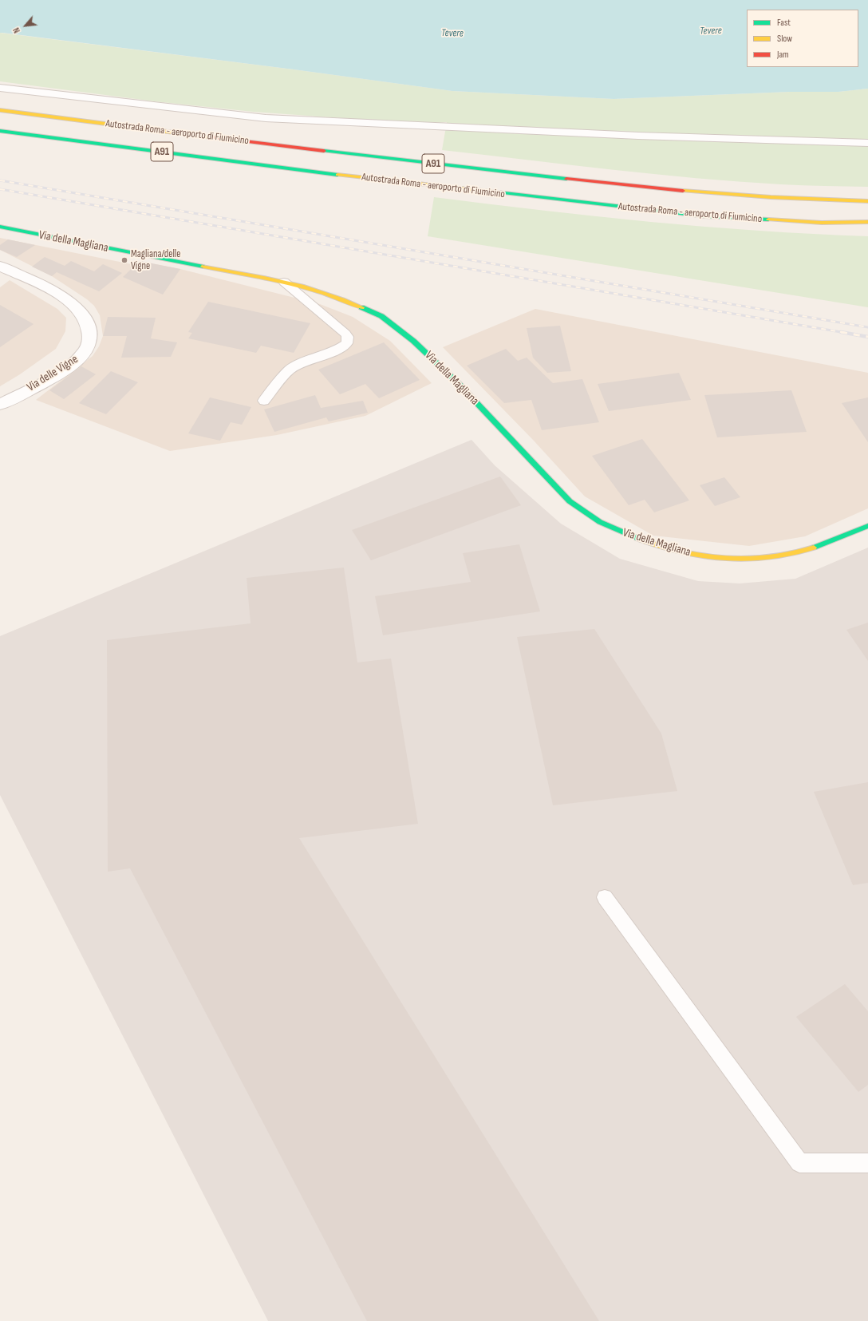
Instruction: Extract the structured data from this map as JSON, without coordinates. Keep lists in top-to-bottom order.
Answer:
{
  "streets": {
    "main road": ["Autostrada Roma - aeroporto di Fiumicino", "A91", "Via della Magliana"],
    "street": ["Via delle Vigne"]
  },
  "water": ["Tevere"],
  "places": ["Magliana/delle Vigne"],
  "legend": ["Fast", "Slow", "Jam"],
  "north": "bottom left"
}
